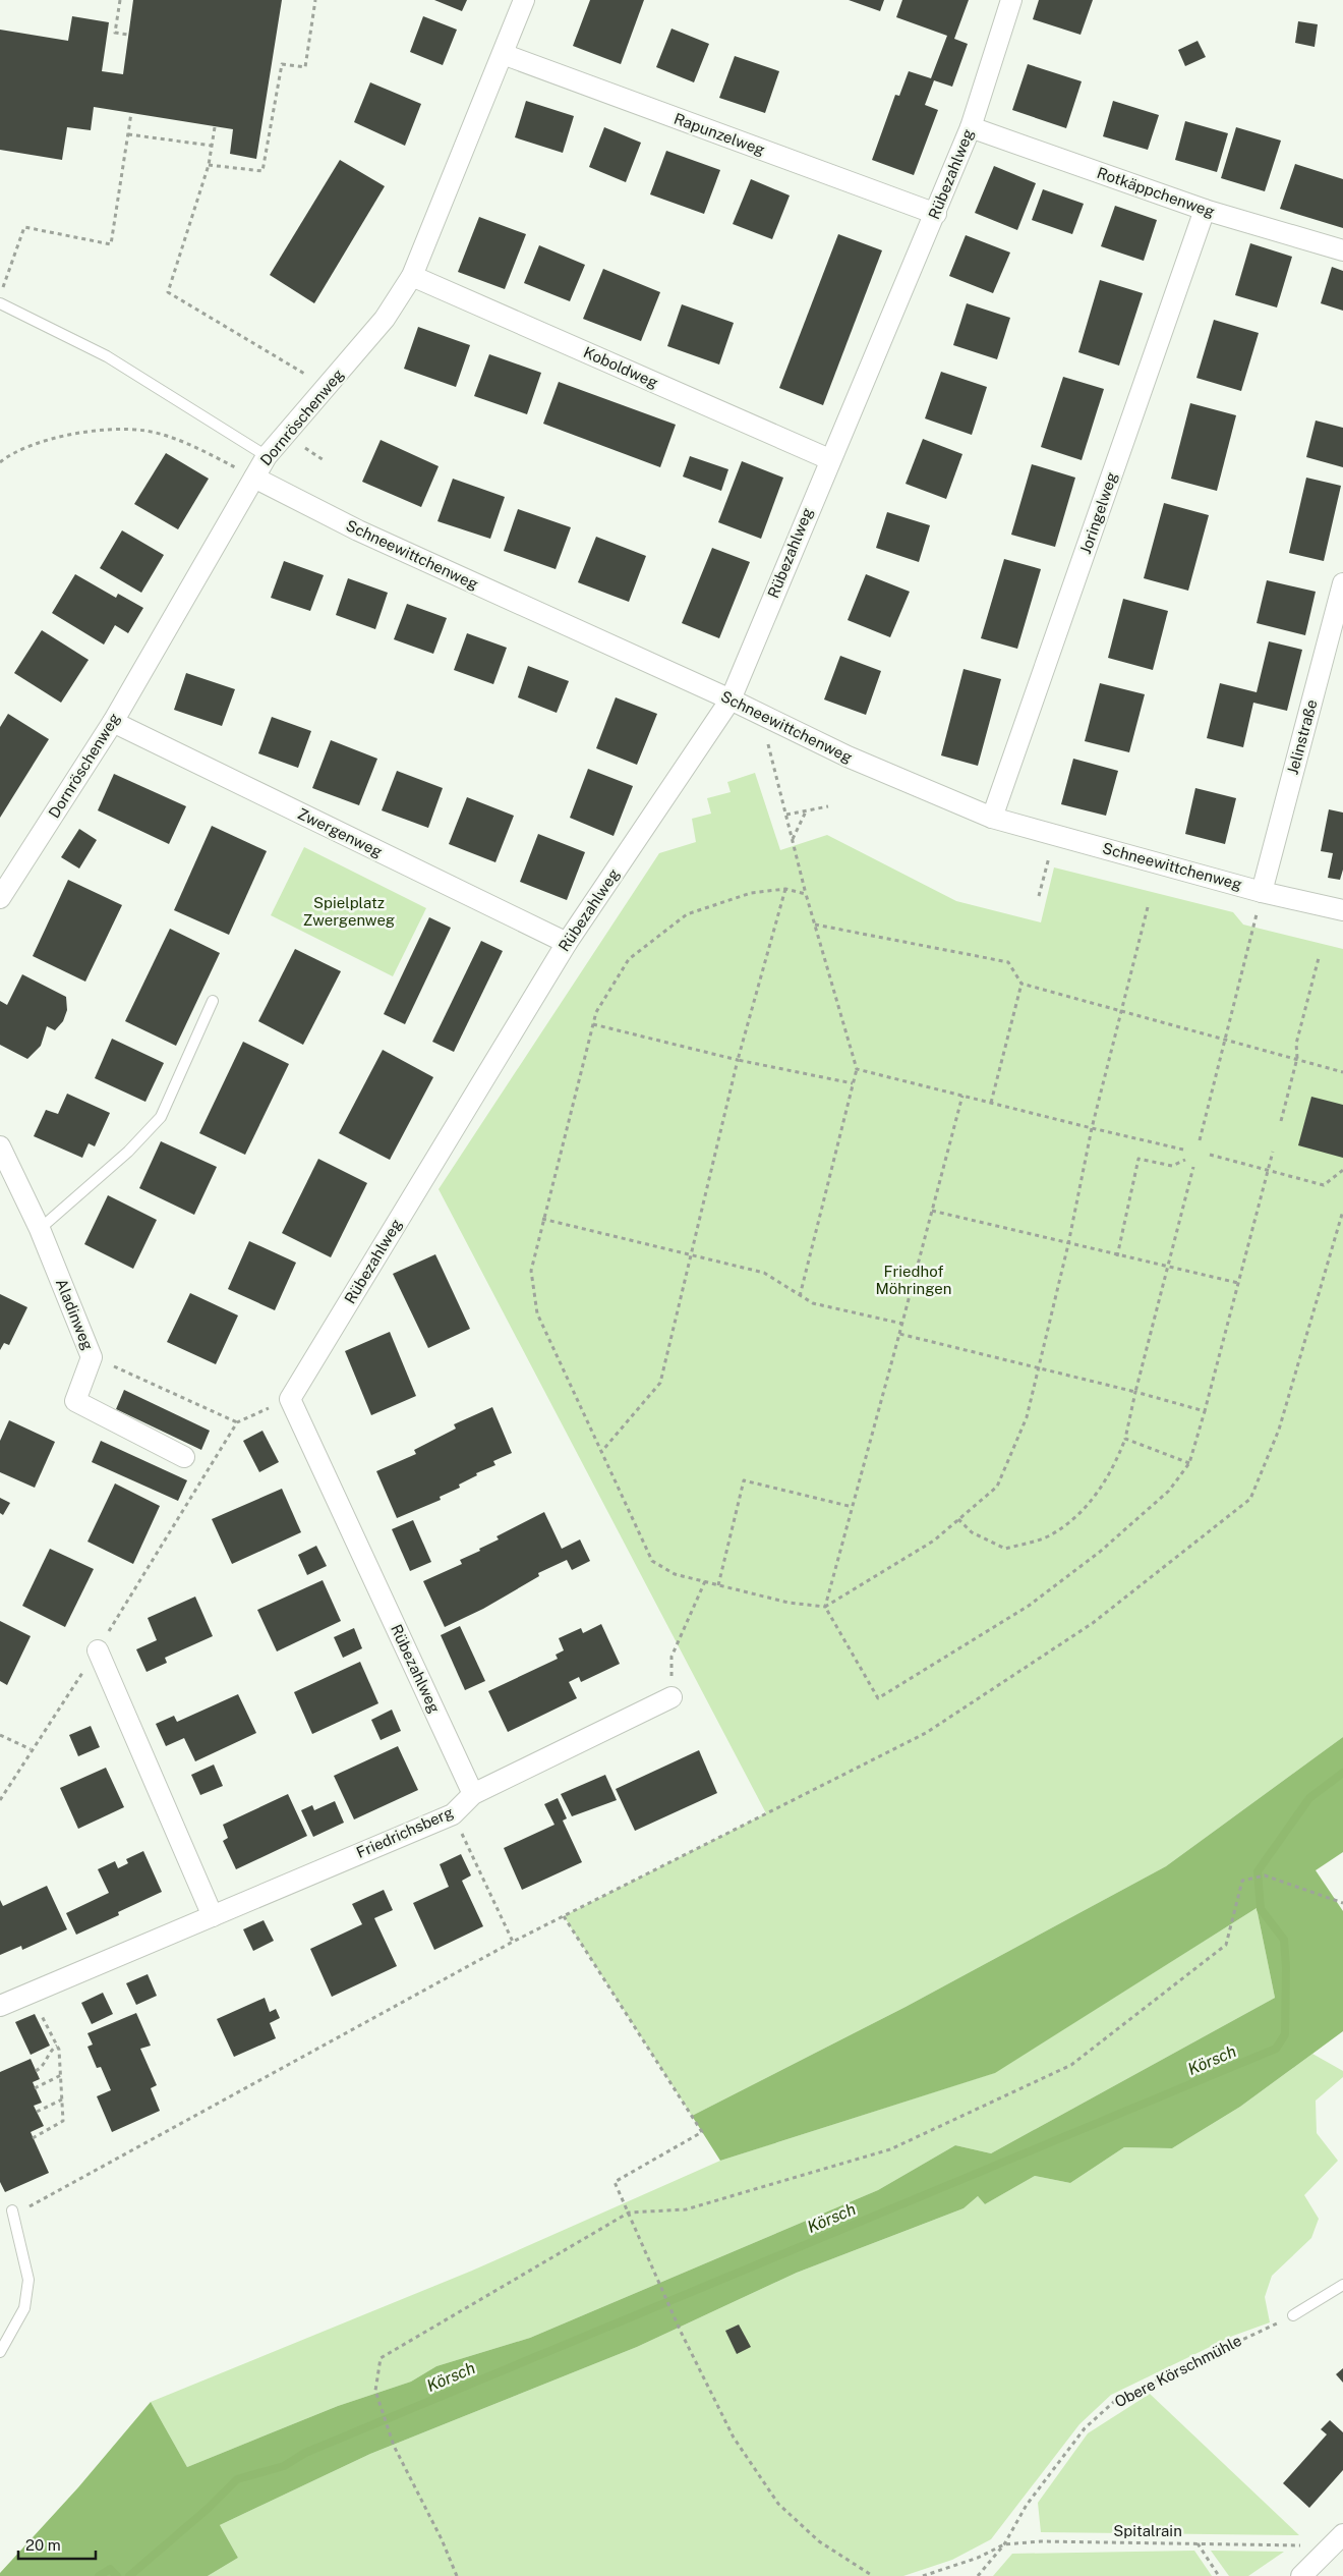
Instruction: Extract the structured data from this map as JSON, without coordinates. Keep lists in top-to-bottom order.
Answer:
{
  "streets": {
    "street": [
      "Rapunzelweg",
      "Rübezahlweg",
      "Rotkäppchenweg",
      "Koboldweg",
      "Dornröschenweg",
      "Joringelweg",
      "Schneewittchenweg",
      "Jelinstraße",
      "Zwergenweg",
      "Aladinweg",
      "Friedrichsberg"
    ],
    "path": ["Obere Körschmühle", "Spitalrain"]
  },
  "crossings": [
    ["Rapunzelweg", "Rübezahlweg"],
    ["Rapunzelweg", "Dornröschenweg"],
    ["Rübezahlweg", "Rotkäppchenweg"],
    ["Rübezahlweg", "Koboldweg"],
    ["Rübezahlweg", "Schneewittchenweg"],
    ["Rübezahlweg", "Zwergenweg"],
    ["Rübezahlweg", "Friedrichsberg"],
    ["Rotkäppchenweg", "Joringelweg"],
    ["Koboldweg", "Dornröschenweg"],
    ["Dornröschenweg", "Schneewittchenweg"],
    ["Dornröschenweg", "Zwergenweg"],
    ["Joringelweg", "Schneewittchenweg"],
    ["Schneewittchenweg", "Jelinstraße"],
    ["Obere Körschmühle", "Spitalrain"]
  ],
  "water": ["Körsch"],
  "parks": ["Spielplatz Zwergenweg", "Friedhof Möhringen"],
  "scale_bar": "20 m"
}
